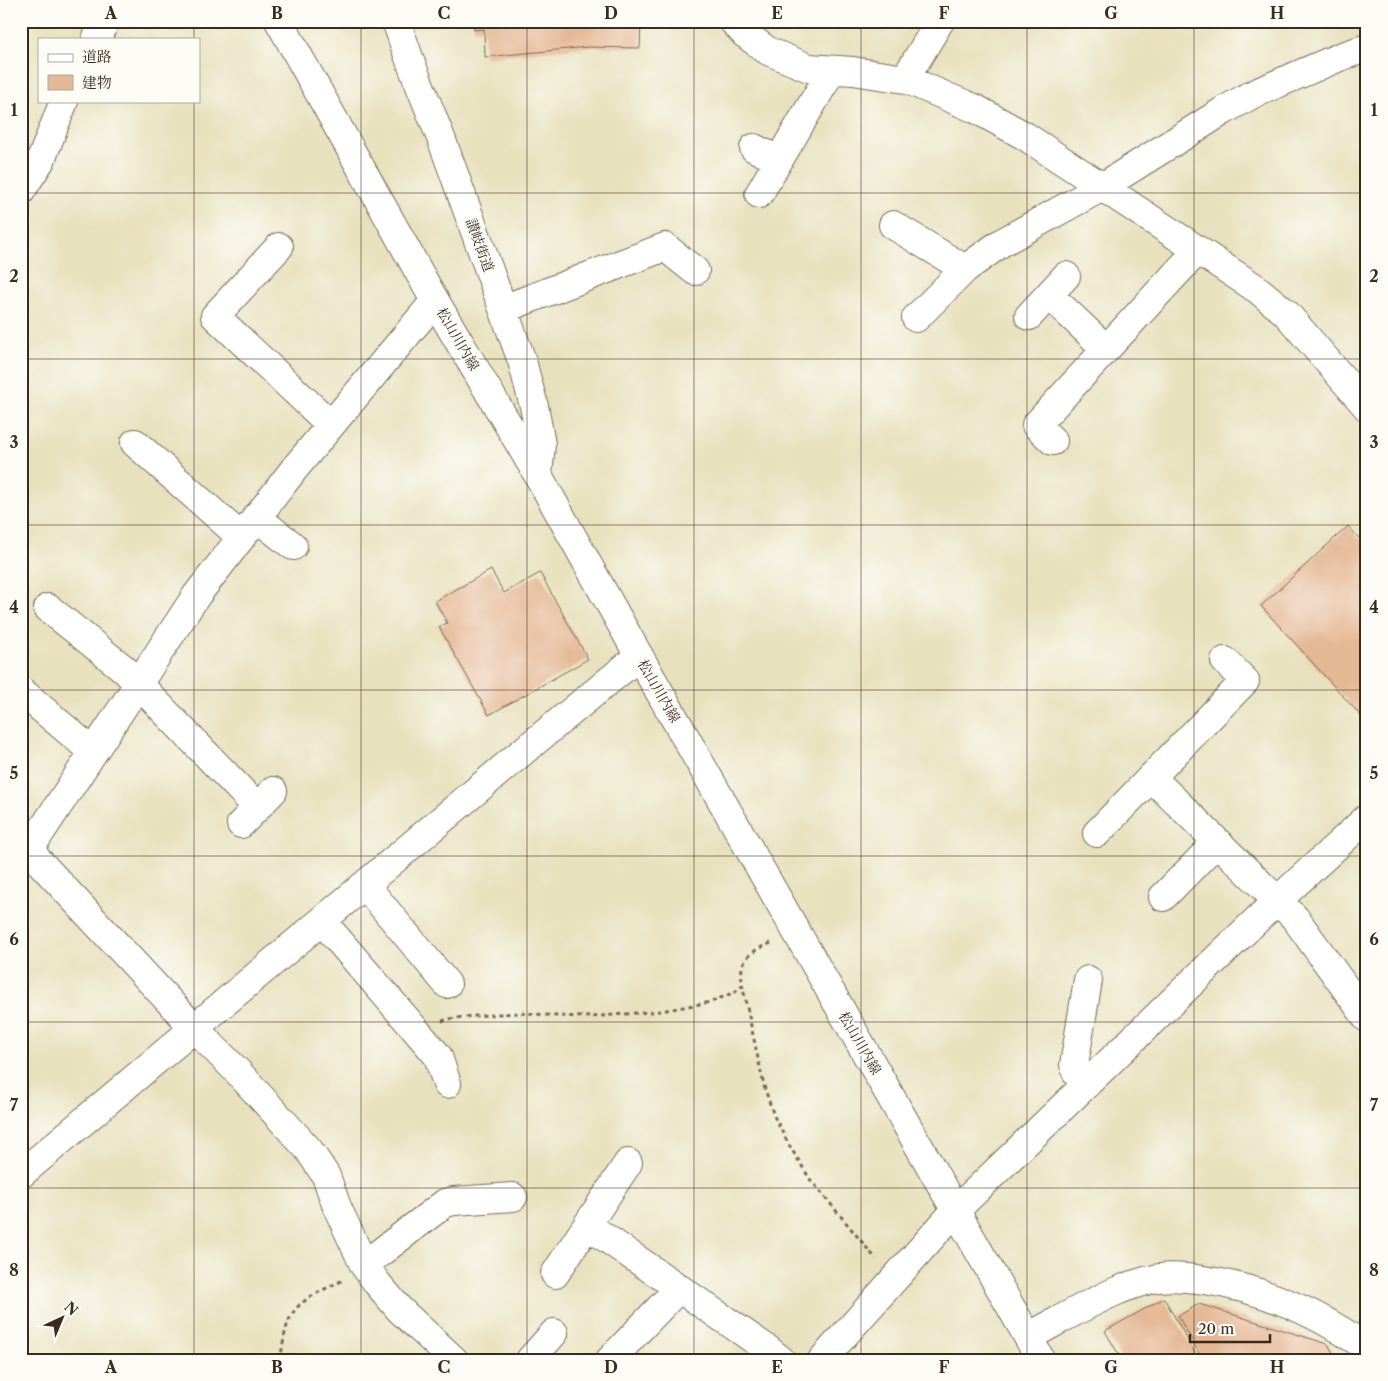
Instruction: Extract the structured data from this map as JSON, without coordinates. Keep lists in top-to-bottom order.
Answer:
{
  "streets": {
    "street": ["讃岐街道", "松山川内線"]
  },
  "crossings": [
    ["讃岐街道", "松山川内線"]
  ],
  "legend": ["道路", "建物"],
  "scale_bar": "20 m",
  "north": "top right",
  "grid": {
    "columns": [
      "A",
      "B",
      "C",
      "D",
      "E",
      "F",
      "G",
      "H"
    ],
    "rows": [
      "1",
      "2",
      "3",
      "4",
      "5",
      "6",
      "7",
      "8"
    ]
  }
}
